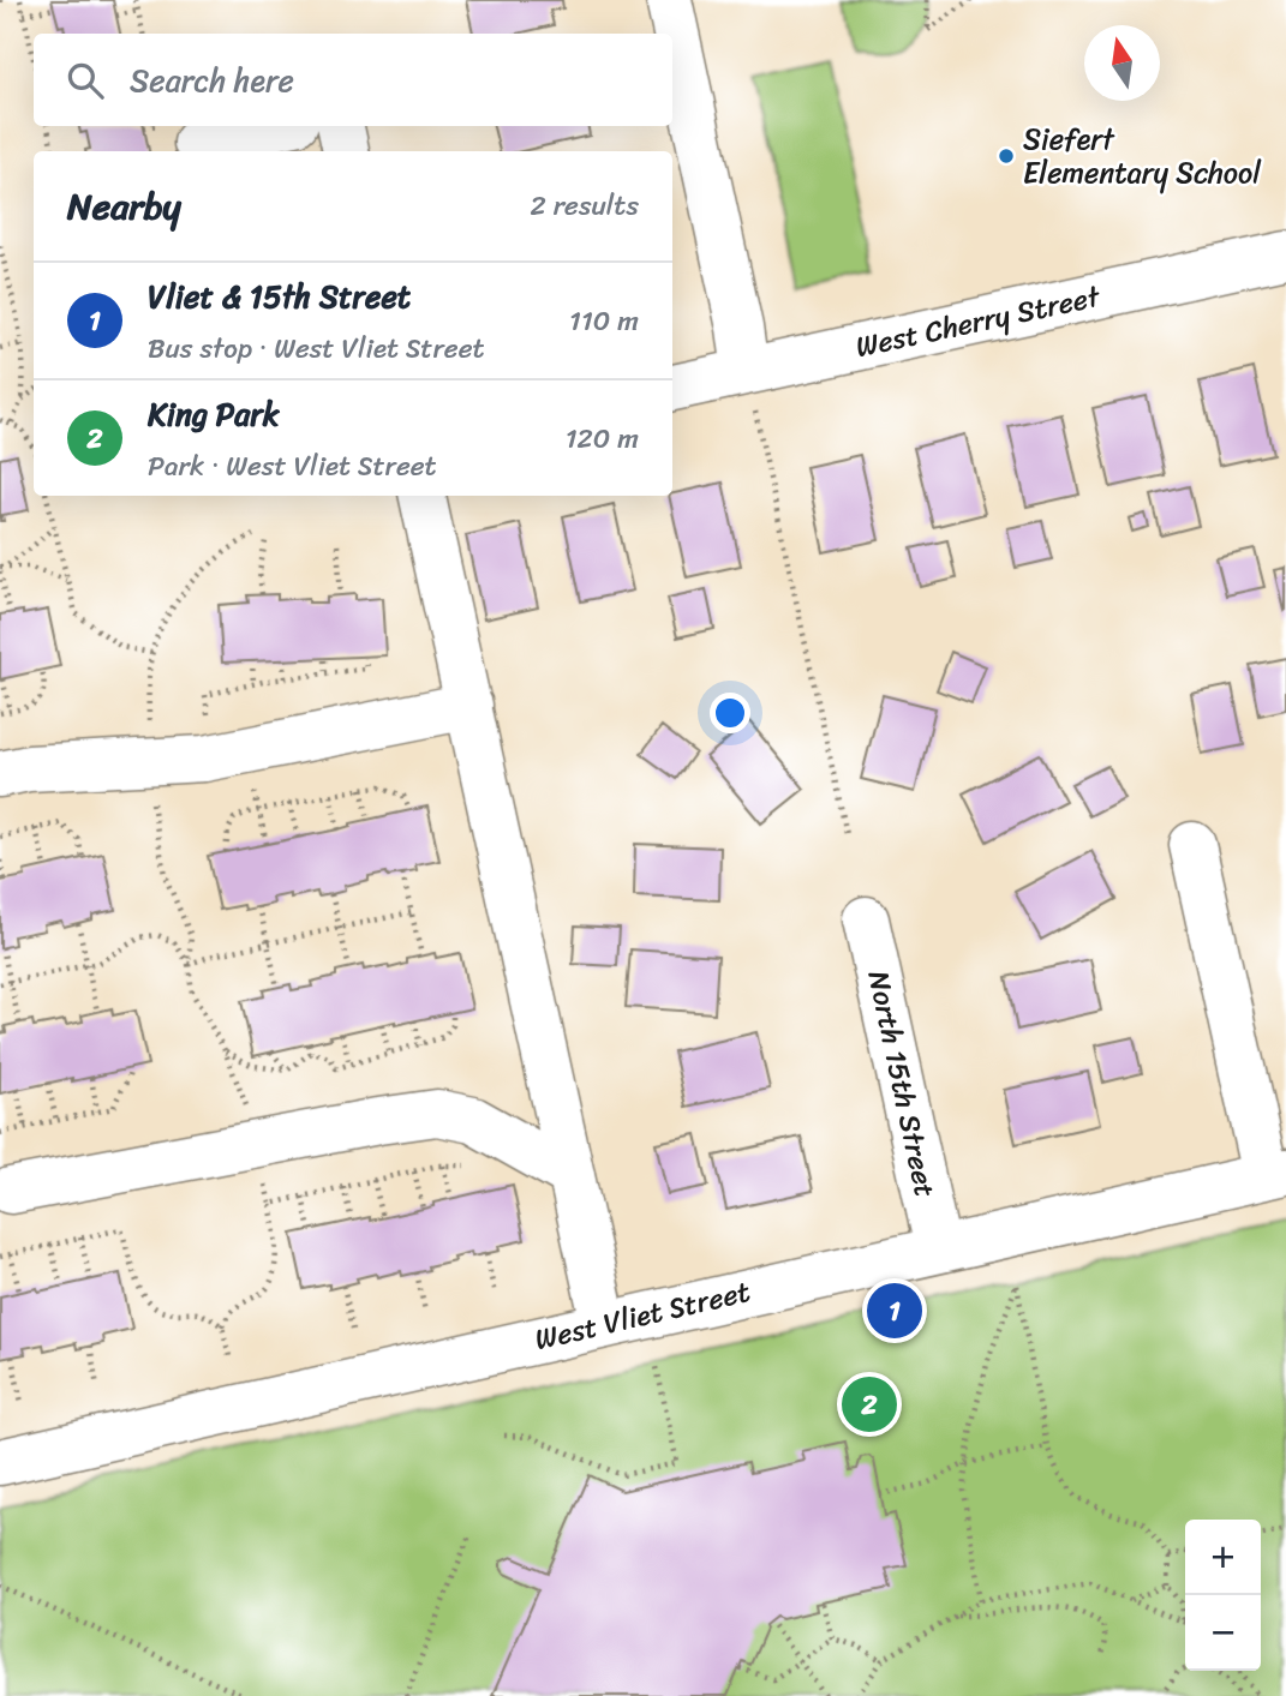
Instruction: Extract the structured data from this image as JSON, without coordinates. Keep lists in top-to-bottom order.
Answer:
{
  "streets": {
    "street": ["West Cherry Street", "North 15th Street", "West Vliet Street"]
  },
  "crossings": [
    ["North 15th Street", "West Vliet Street"]
  ],
  "places": ["Siefert Elementary School"],
  "north": "top",
  "page": {
    "search": "Search here",
    "heading": ["Nearby", "2 results"],
    "list": [
      {
        "mark": "1",
        "name": "Vliet & 15th Street",
        "note": "Bus stop · West Vliet Street",
        "value": "110 m"
      },
      {
        "mark": "2",
        "name": "King Park",
        "note": "Park · West Vliet Street",
        "value": "120 m"
      }
    ],
    "pins": ["1", "2"],
    "map_buttons": ["+", "−"]
  }
}
